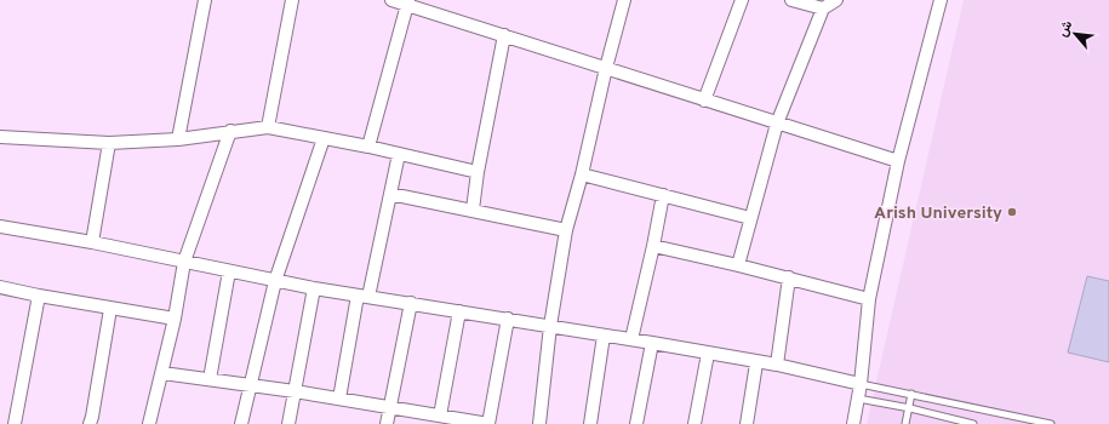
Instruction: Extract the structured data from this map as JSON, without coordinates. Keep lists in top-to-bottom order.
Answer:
{
  "places": ["Arish University"],
  "north": "top left"
}
